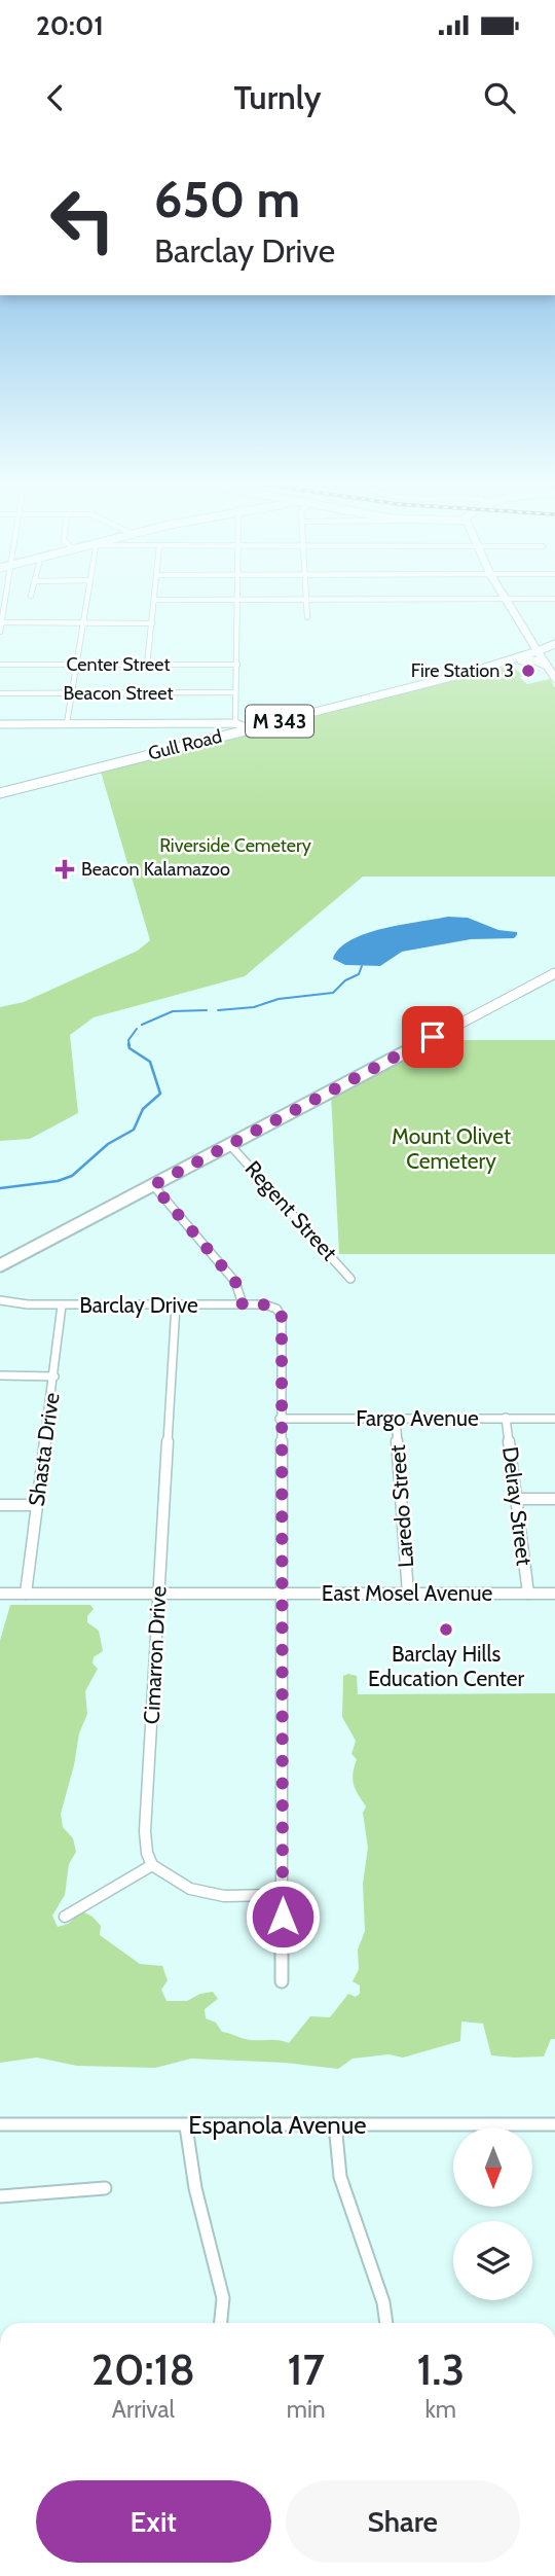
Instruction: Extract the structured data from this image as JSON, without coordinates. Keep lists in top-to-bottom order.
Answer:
{
  "streets": {
    "street": [
      "Center Street",
      "Beacon Street",
      "M 343",
      "Gull Road",
      "Regent Street",
      "Barclay Drive",
      "Fargo Avenue",
      "Shasta Drive",
      "Laredo Street",
      "Delray Street",
      "East Mosel Avenue",
      "Cimarron Drive",
      "Espanola Avenue"
    ]
  },
  "crossings": [
    ["Barclay Drive", "Fargo Avenue"],
    ["Barclay Drive", "Shasta Drive"],
    ["Barclay Drive", "Cimarron Drive"],
    ["Fargo Avenue", "Laredo Street"],
    ["Fargo Avenue", "Delray Street"],
    ["Shasta Drive", "East Mosel Avenue"],
    ["Laredo Street", "East Mosel Avenue"],
    ["Delray Street", "East Mosel Avenue"],
    ["East Mosel Avenue", "Cimarron Drive"]
  ],
  "parks": ["Riverside Cemetery", "Mount Olivet Cemetery"],
  "places": {
    "other": ["Fire Station 3", "Barclay Hills Education Center"],
    "health": ["Beacon Kalamazoo"]
  },
  "north": "bottom",
  "page": {
    "status": "20:01",
    "header": "Turnly",
    "turn": ["650 m", "Barclay Drive"],
    "eta": [
      "20:18",
      "Arrival",
      "17",
      "min",
      "1.3",
      "km"
    ],
    "buttons": ["Exit", "Share"]
  }
}
